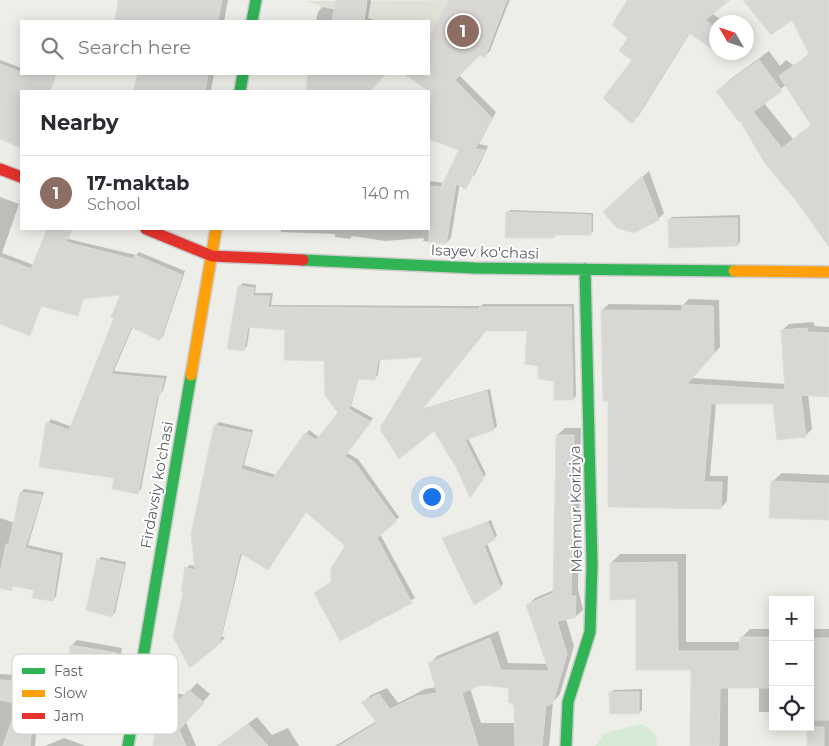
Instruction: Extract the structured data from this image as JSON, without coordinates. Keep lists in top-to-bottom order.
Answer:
{
  "streets": {
    "main road": ["Isayev ko'chasi", "Firdavsiy ko'chasi", "Mehmur Koriziya"]
  },
  "crossings": [
    ["Isayev ko'chasi", "Firdavsiy ko'chasi"],
    ["Isayev ko'chasi", "Mehmur Koriziya"]
  ],
  "legend": ["Fast", "Slow", "Jam"],
  "north": "top left",
  "page": {
    "pins": "1",
    "search": "Search here",
    "heading": "Nearby",
    "list": [
      {
        "mark": "1",
        "name": "17-maktab",
        "note": "School",
        "value": "140 m"
      }
    ],
    "map_buttons": ["+", "−"]
  }
}
